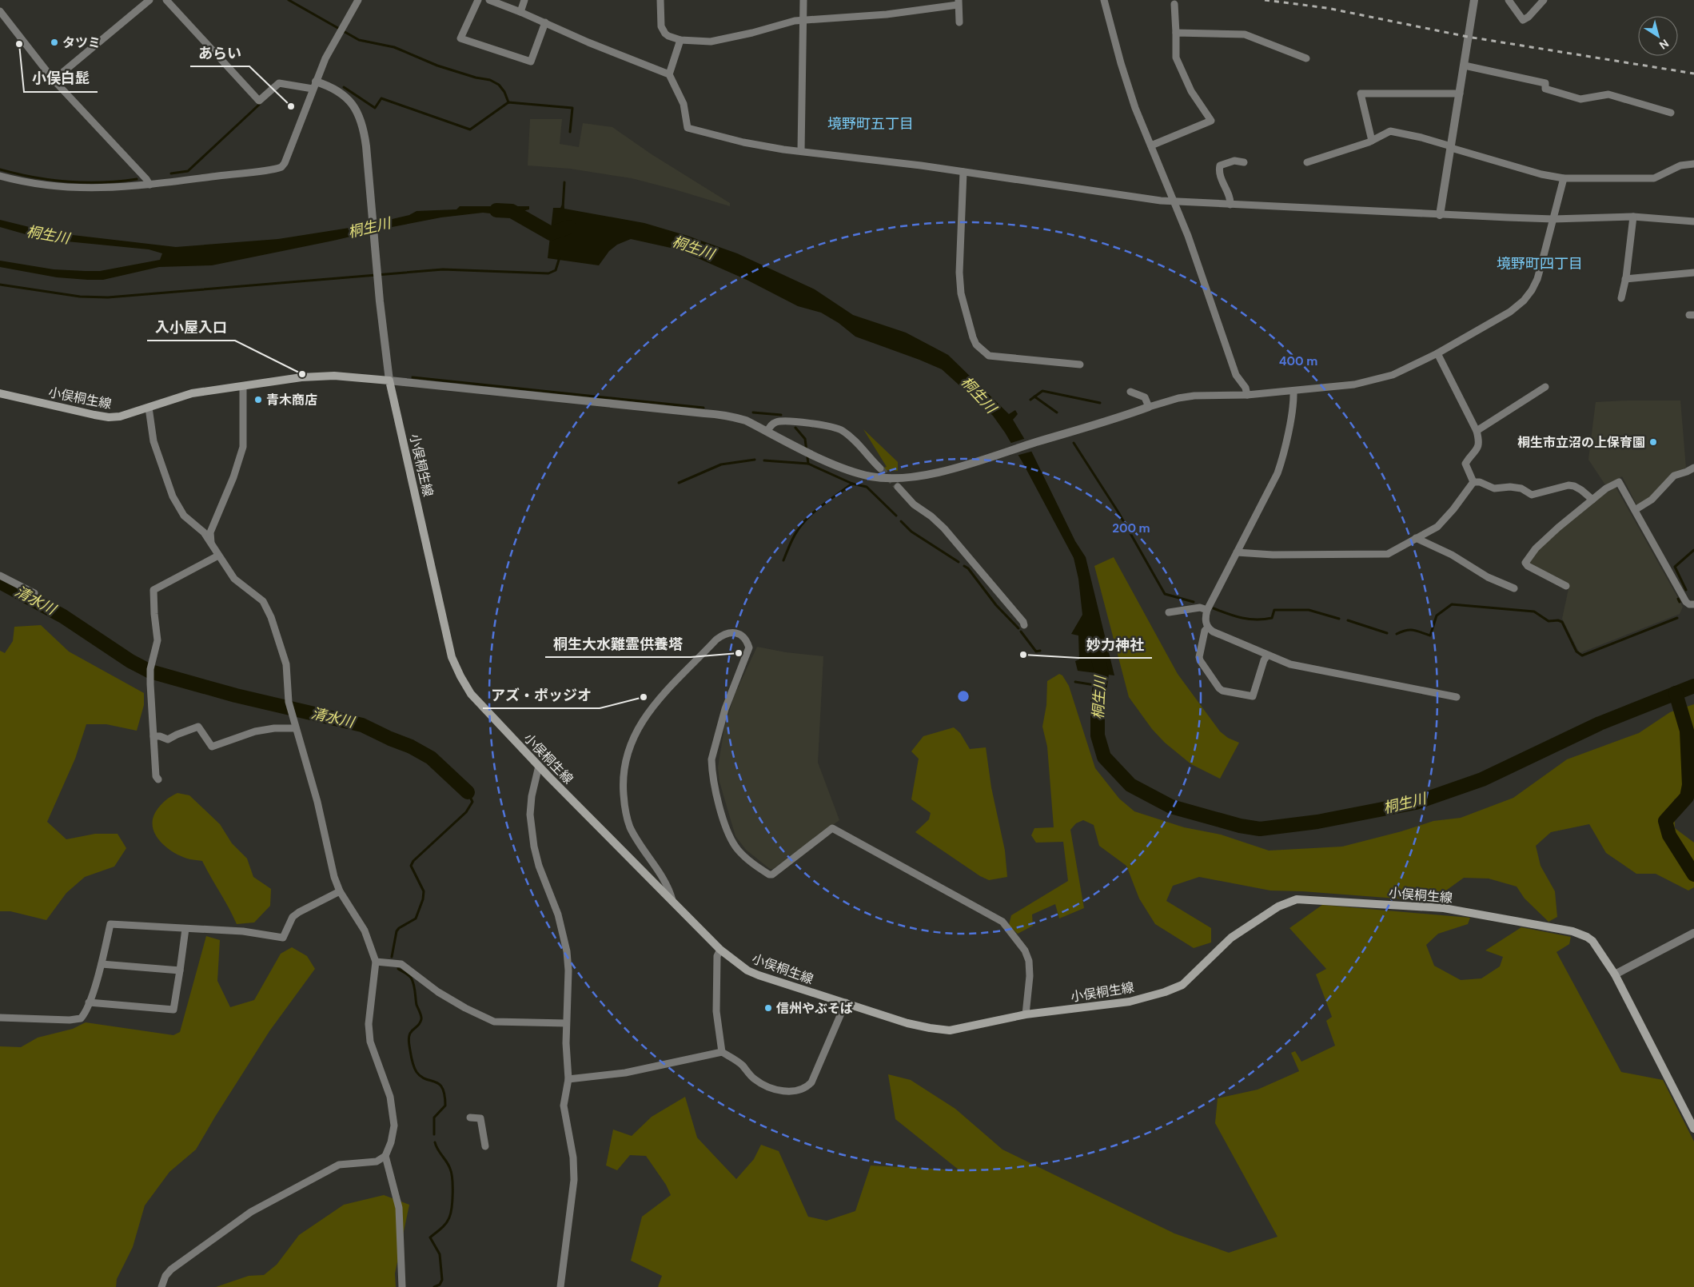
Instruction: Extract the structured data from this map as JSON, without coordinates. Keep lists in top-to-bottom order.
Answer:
{
  "streets": {
    "main road": ["小俣桐生線"]
  },
  "districts": ["境野町五丁目", "境野町四丁目"],
  "water": ["桐生川", "清水川"],
  "places": [
    "タツミ",
    "小俣白髭",
    "あらい",
    "入小屋入口",
    "青木商店",
    "桐生市立沼の上保育園",
    "桐生大水難霊供養塔",
    "妙力神社",
    "アズ・ポッジオ",
    "信州やぶそば"
  ],
  "north": "bottom right",
  "rings": ["400 m", "200 m"]
}
